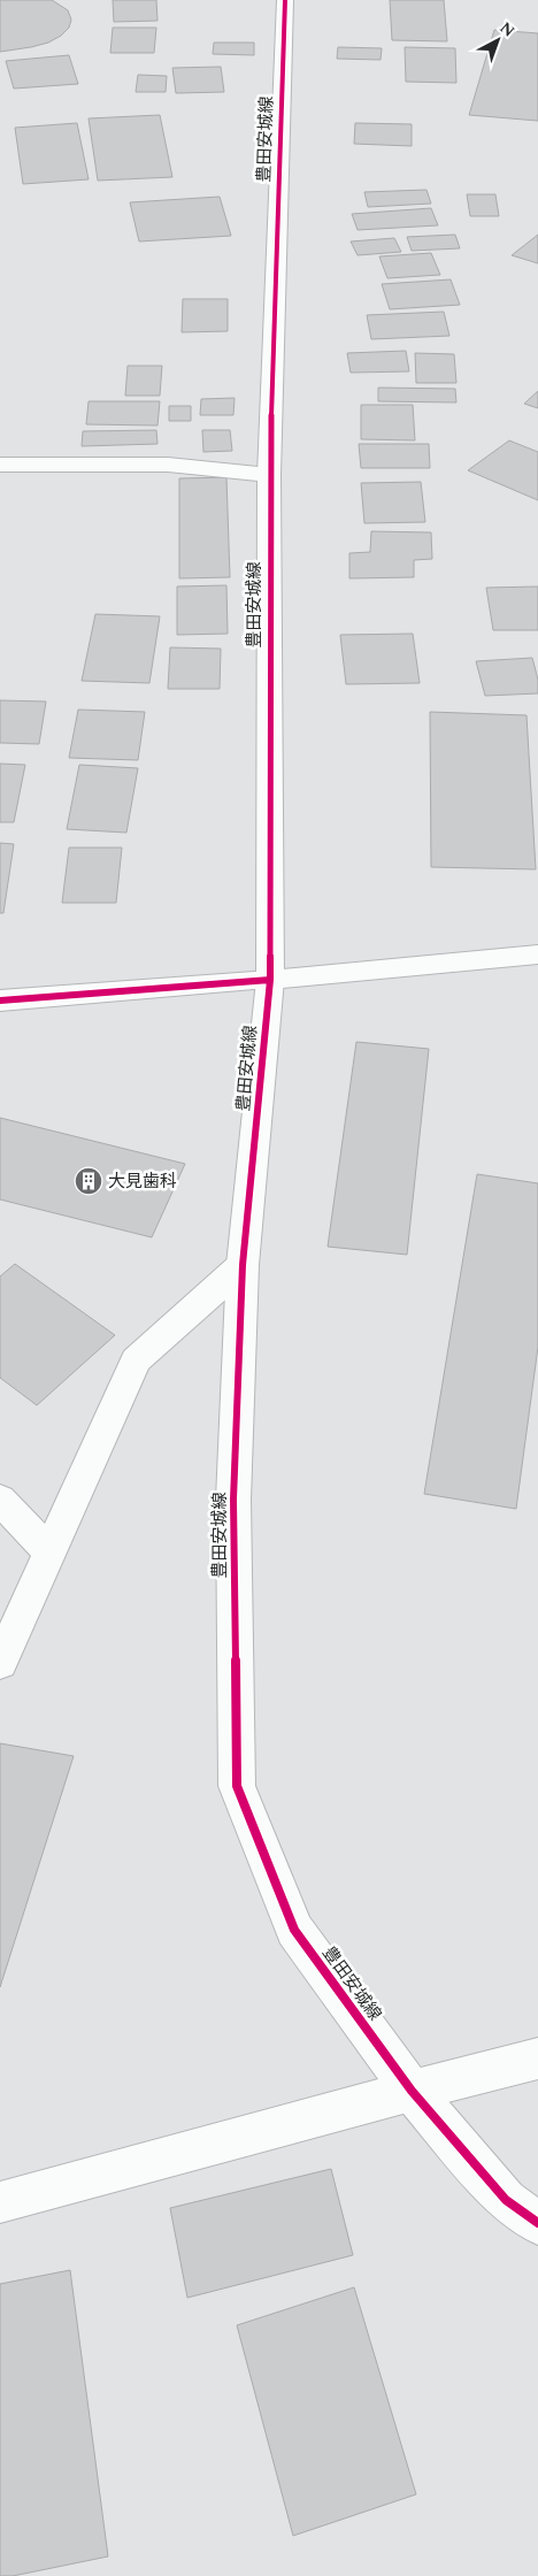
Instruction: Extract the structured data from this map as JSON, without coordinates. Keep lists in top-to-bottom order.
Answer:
{
  "streets": {
    "main road": ["豊田安城線"]
  },
  "places": {
    "building": ["大見歯科"]
  },
  "north": "top right"
}
